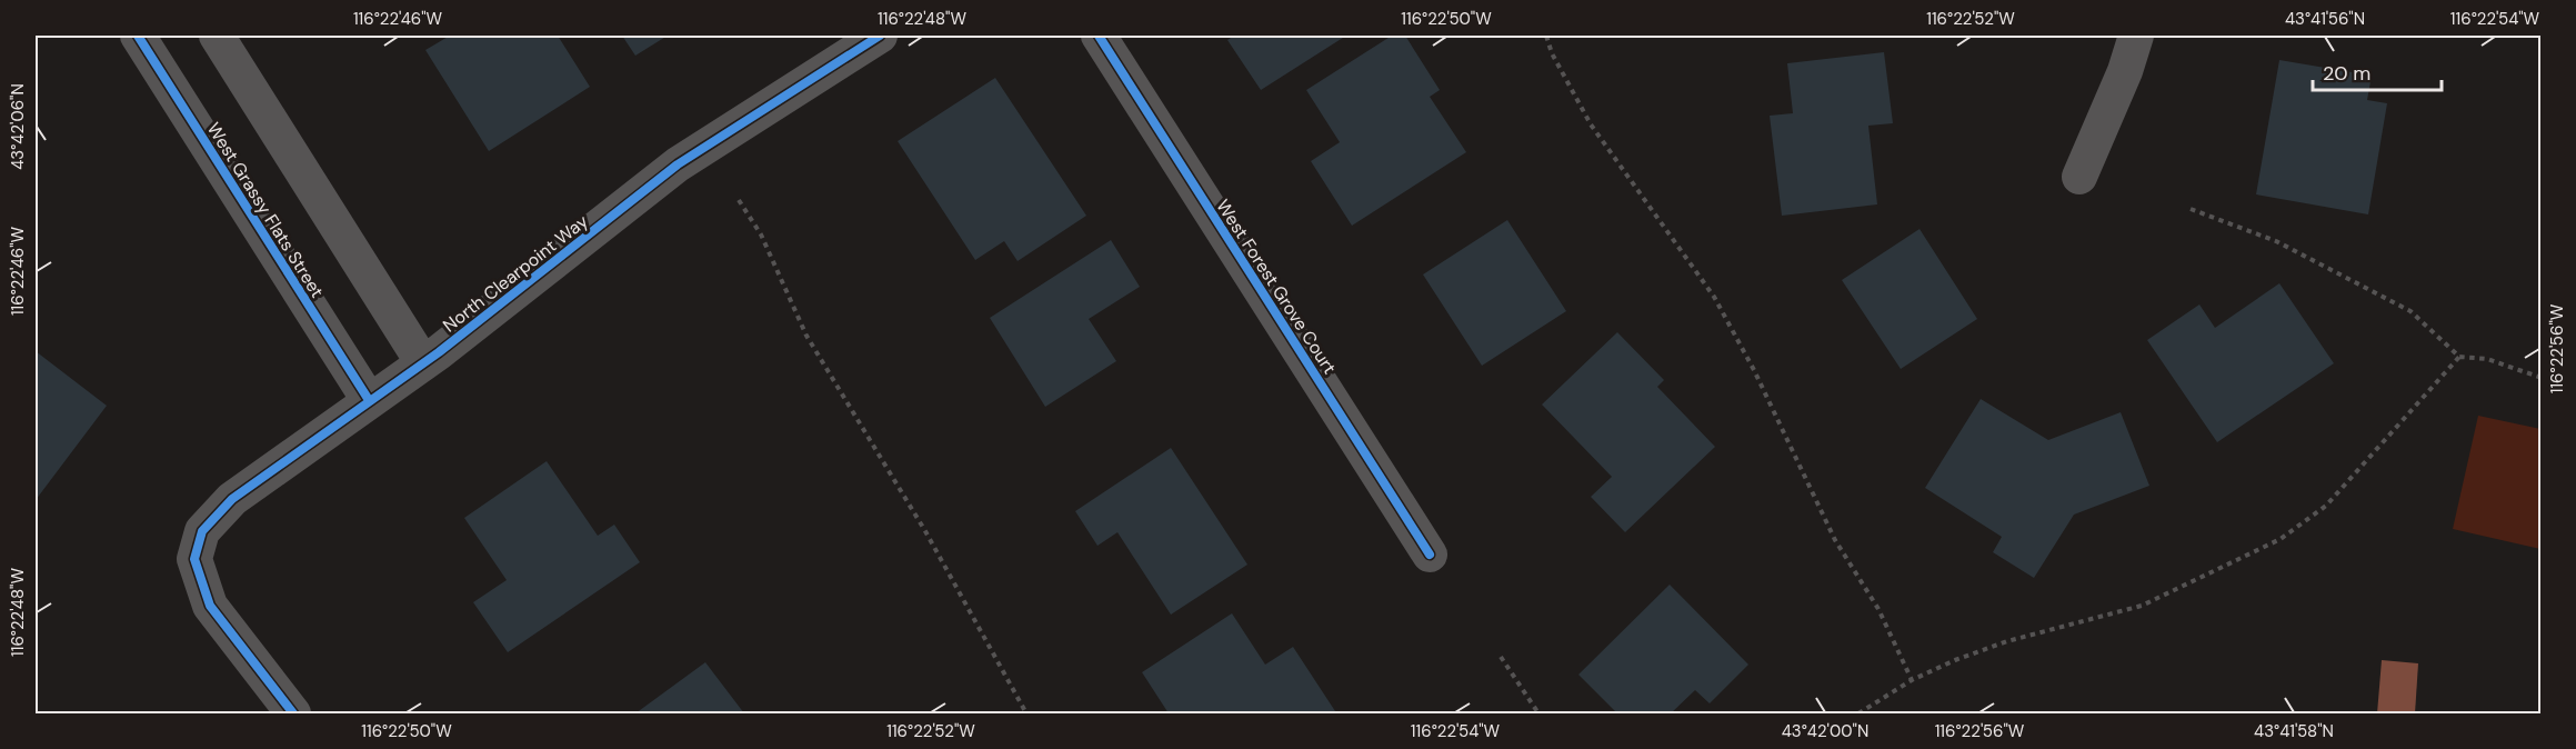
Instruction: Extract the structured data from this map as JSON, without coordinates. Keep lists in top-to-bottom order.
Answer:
{
  "streets": {
    "street": ["West Grassy Flats Street", "North Clearpoint Way", "West Forest Grove Court"]
  },
  "crossings": [
    ["West Grassy Flats Street", "North Clearpoint Way"]
  ],
  "scale_bar": "20 m",
  "coordinates": [
    "116°22'46\"W",
    "116°22'48\"W",
    "116°22'50\"W",
    "116°22'52\"W",
    "43°41'56\"N",
    "116°22'54\"W",
    "43°42'06\"N",
    "116°22'56\"W",
    "43°42'00\"N",
    "43°41'58\"N"
  ]
}
